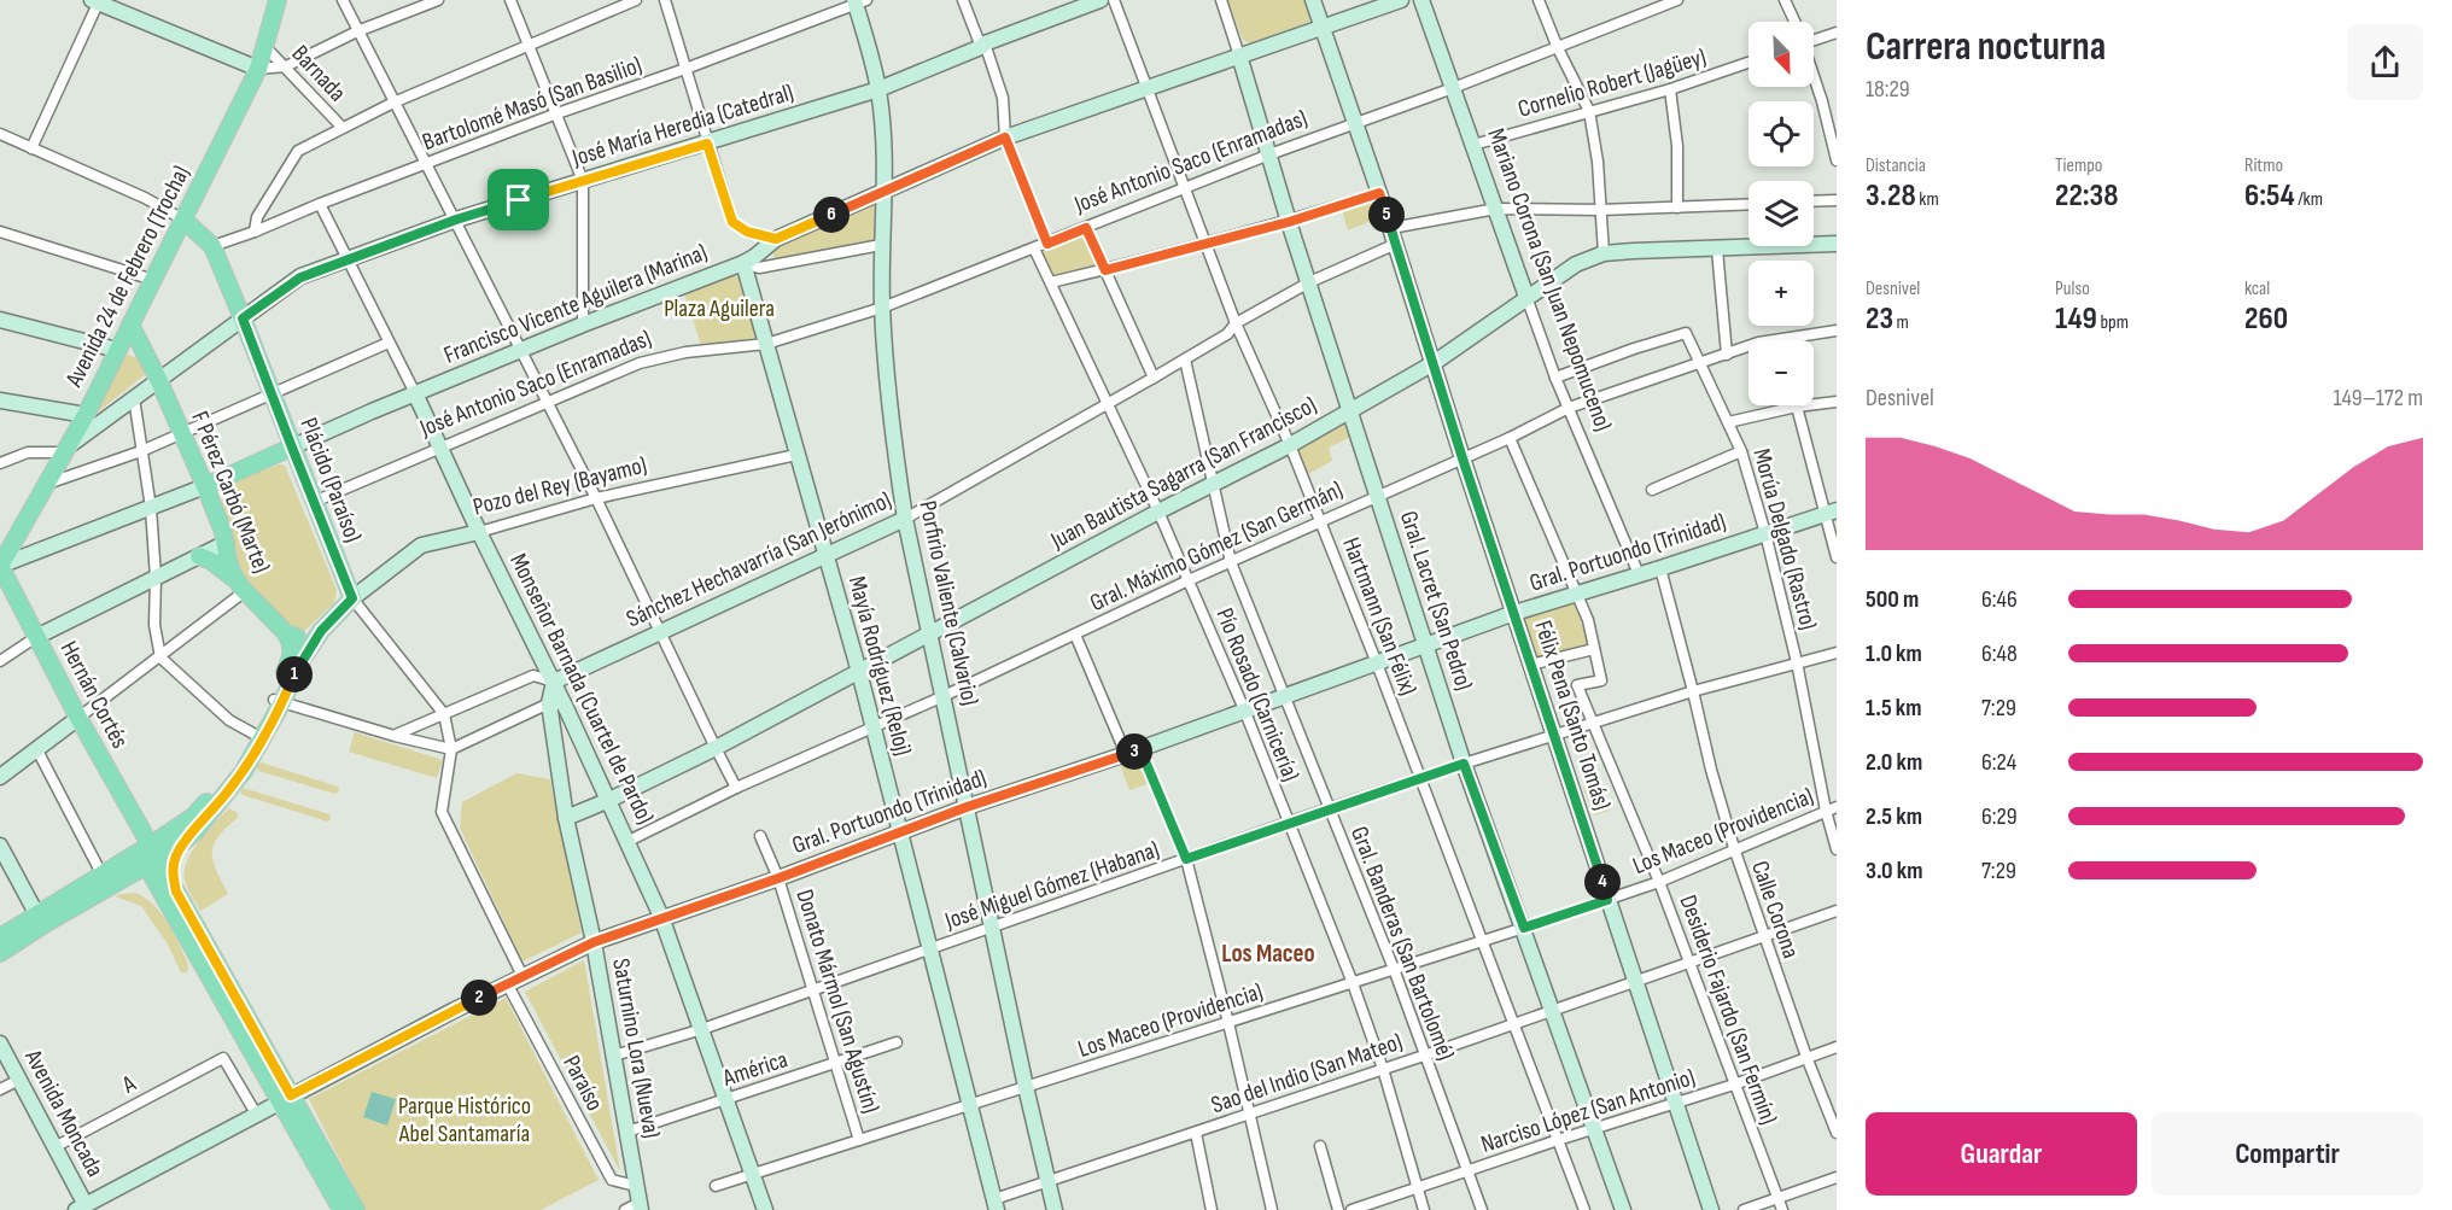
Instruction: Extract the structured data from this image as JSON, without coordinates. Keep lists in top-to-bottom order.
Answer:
{
  "streets": {
    "main road": [
      "Avenida 24 de Febrero (Trocha)",
      "Plácido (Paraíso)",
      "F Pérez Carbó (Marte)",
      "Hernán Cortés"
    ],
    "street": [
      "Barnada",
      "Cornelio Robert (Jagüey)",
      "Bartolomé Masó (San Basilio)",
      "José María Heredia (Catedral)",
      "José Antonio Saco (Enramadas)",
      "Mariano Corona (San Juan Nepomuceno)",
      "Francisco Vicente Aguilera (Marina)",
      "Juan Bautista Sagarra (San Francisco)",
      "Pozo del Rey (Bayamo)",
      "Morúa Delgado (Rastro)",
      "Gral. Máximo Gómez (San Germán)",
      "Gral. Portuondo (Trinidad)",
      "Sánchez Hechavarría (San Jerónimo)",
      "Gral. Lacret (San Pedro)",
      "Porfirio Valiente (Calvario)",
      "Hartmann (San Félix)",
      "Mayía Rodríguez (Reloj)",
      "Monseñor Barnada (Cuartel de Pardo)",
      "Pío Rosado (Carnicería)",
      "Félix Pena (Santo Tomás)",
      "Los Maceo (Providencia)",
      "José Miguel Gómez (Habana)",
      "Calle Corona",
      "Gral. Banderas (San Bartolomé)",
      "Donato Mármol (San Agustín)",
      "Desiderio Fajardo (San Fermín)",
      "Saturnino Lora (Nueva)",
      "América",
      "Sao del Indio (San Mateo)",
      "Paraíso",
      "A",
      "Narciso López (San Antonio)",
      "Avenida Moncada"
    ]
  },
  "crossings": [
    ["Barnada", "Avenida 24 de Febrero (Trocha)"],
    ["Cornelio Robert (Jagüey)", "Mariano Corona (San Juan Nepomuceno)"],
    ["Bartolomé Masó (San Basilio)", "Plácido (Paraíso)"],
    ["Bartolomé Masó (San Basilio)", "Porfirio Valiente (Calvario)"],
    ["Bartolomé Masó (San Basilio)", "Monseñor Barnada (Cuartel de Pardo)"],
    ["José María Heredia (Catedral)", "Avenida 24 de Febrero (Trocha)"],
    ["José María Heredia (Catedral)", "Plácido (Paraíso)"],
    ["José María Heredia (Catedral)", "F Pérez Carbó (Marte)"],
    ["José María Heredia (Catedral)", "Porfirio Valiente (Calvario)"],
    ["José María Heredia (Catedral)", "Monseñor Barnada (Cuartel de Pardo)"],
    ["José Antonio Saco (Enramadas)", "Mariano Corona (San Juan Nepomuceno)"],
    ["José Antonio Saco (Enramadas)", "Plácido (Paraíso)"],
    ["José Antonio Saco (Enramadas)", "Gral. Lacret (San Pedro)"],
    ["José Antonio Saco (Enramadas)", "Porfirio Valiente (Calvario)"],
    ["José Antonio Saco (Enramadas)", "Hartmann (San Félix)"],
    ["José Antonio Saco (Enramadas)", "Mayía Rodríguez (Reloj)"],
    ["José Antonio Saco (Enramadas)", "Monseñor Barnada (Cuartel de Pardo)"],
    ["José Antonio Saco (Enramadas)", "Pío Rosado (Carnicería)"],
    ["José Antonio Saco (Enramadas)", "Félix Pena (Santo Tomás)"],
    ["Avenida 24 de Febrero (Trocha)", "Plácido (Paraíso)"],
    ["Avenida 24 de Febrero (Trocha)", "F Pérez Carbó (Marte)"],
    ["Avenida 24 de Febrero (Trocha)", "Hernán Cortés"],
    ["Mariano Corona (San Juan Nepomuceno)", "Juan Bautista Sagarra (San Francisco)"],
    ["Mariano Corona (San Juan Nepomuceno)", "Morúa Delgado (Rastro)"],
    ["Mariano Corona (San Juan Nepomuceno)", "Gral. Máximo Gómez (San Germán)"],
    ["Mariano Corona (San Juan Nepomuceno)", "Gral. Portuondo (Trinidad)"],
    ["Francisco Vicente Aguilera (Marina)", "Plácido (Paraíso)"],
    ["Francisco Vicente Aguilera (Marina)", "Gral. Lacret (San Pedro)"],
    ["Francisco Vicente Aguilera (Marina)", "Porfirio Valiente (Calvario)"],
    ["Francisco Vicente Aguilera (Marina)", "Hartmann (San Félix)"],
    ["Francisco Vicente Aguilera (Marina)", "Mayía Rodríguez (Reloj)"],
    ["Francisco Vicente Aguilera (Marina)", "Monseñor Barnada (Cuartel de Pardo)"],
    ["Francisco Vicente Aguilera (Marina)", "Félix Pena (Santo Tomás)"],
    ["Juan Bautista Sagarra (San Francisco)", "Gral. Lacret (San Pedro)"],
    ["Juan Bautista Sagarra (San Francisco)", "Porfirio Valiente (Calvario)"],
    ["Juan Bautista Sagarra (San Francisco)", "Hartmann (San Félix)"],
    ["Juan Bautista Sagarra (San Francisco)", "Mayía Rodríguez (Reloj)"],
    ["Juan Bautista Sagarra (San Francisco)", "Monseñor Barnada (Cuartel de Pardo)"],
    ["Juan Bautista Sagarra (San Francisco)", "Pío Rosado (Carnicería)"],
    ["Juan Bautista Sagarra (San Francisco)", "Félix Pena (Santo Tomás)"],
    ["Juan Bautista Sagarra (San Francisco)", "Gral. Banderas (San Bartolomé)"],
    ["Juan Bautista Sagarra (San Francisco)", "Saturnino Lora (Nueva)"],
    ["Plácido (Paraíso)", "Pozo del Rey (Bayamo)"],
    ["Plácido (Paraíso)", "Sánchez Hechavarría (San Jerónimo)"],
    ["Pozo del Rey (Bayamo)", "Mayía Rodríguez (Reloj)"],
    ["Pozo del Rey (Bayamo)", "Monseñor Barnada (Cuartel de Pardo)"],
    ["Morúa Delgado (Rastro)", "Gral. Máximo Gómez (San Germán)"],
    ["Morúa Delgado (Rastro)", "Gral. Portuondo (Trinidad)"],
    ["Morúa Delgado (Rastro)", "Los Maceo (Providencia)"],
    ["Morúa Delgado (Rastro)", "José Miguel Gómez (Habana)"],
    ["Gral. Máximo Gómez (San Germán)", "Gral. Lacret (San Pedro)"],
    ["Gral. Máximo Gómez (San Germán)", "Porfirio Valiente (Calvario)"],
    ["Gral. Máximo Gómez (San Germán)", "Hartmann (San Félix)"],
    ["Gral. Máximo Gómez (San Germán)", "Mayía Rodríguez (Reloj)"],
    ["Gral. Máximo Gómez (San Germán)", "Monseñor Barnada (Cuartel de Pardo)"],
    ["Gral. Máximo Gómez (San Germán)", "Pío Rosado (Carnicería)"],
    ["Gral. Máximo Gómez (San Germán)", "Félix Pena (Santo Tomás)"],
    ["Gral. Máximo Gómez (San Germán)", "Gral. Banderas (San Bartolomé)"],
    ["Gral. Máximo Gómez (San Germán)", "Desiderio Fajardo (San Fermín)"],
    ["Gral. Portuondo (Trinidad)", "Gral. Lacret (San Pedro)"],
    ["Gral. Portuondo (Trinidad)", "Porfirio Valiente (Calvario)"],
    ["Gral. Portuondo (Trinidad)", "Hartmann (San Félix)"],
    ["Gral. Portuondo (Trinidad)", "Mayía Rodríguez (Reloj)"],
    ["Gral. Portuondo (Trinidad)", "Monseñor Barnada (Cuartel de Pardo)"],
    ["Gral. Portuondo (Trinidad)", "Hernán Cortés"],
    ["Gral. Portuondo (Trinidad)", "Pío Rosado (Carnicería)"],
    ["Gral. Portuondo (Trinidad)", "Félix Pena (Santo Tomás)"],
    ["Gral. Portuondo (Trinidad)", "Calle Corona"],
    ["Gral. Portuondo (Trinidad)", "Gral. Banderas (San Bartolomé)"],
    ["Gral. Portuondo (Trinidad)", "Donato Mármol (San Agustín)"],
    ["Gral. Portuondo (Trinidad)", "Desiderio Fajardo (San Fermín)"],
    ["Gral. Portuondo (Trinidad)", "Saturnino Lora (Nueva)"],
    ["Gral. Portuondo (Trinidad)", "Paraíso"],
    ["Gral. Portuondo (Trinidad)", "A"],
    ["Gral. Portuondo (Trinidad)", "Avenida Moncada"],
    ["Sánchez Hechavarría (San Jerónimo)", "Gral. Lacret (San Pedro)"],
    ["Sánchez Hechavarría (San Jerónimo)", "Porfirio Valiente (Calvario)"],
    ["Sánchez Hechavarría (San Jerónimo)", "Hartmann (San Félix)"],
    ["Sánchez Hechavarría (San Jerónimo)", "Mayía Rodríguez (Reloj)"],
    ["Sánchez Hechavarría (San Jerónimo)", "Monseñor Barnada (Cuartel de Pardo)"],
    ["Sánchez Hechavarría (San Jerónimo)", "Pío Rosado (Carnicería)"],
    ["Sánchez Hechavarría (San Jerónimo)", "Félix Pena (Santo Tomás)"],
    ["Sánchez Hechavarría (San Jerónimo)", "Gral. Banderas (San Bartolomé)"],
    ["Sánchez Hechavarría (San Jerónimo)", "Saturnino Lora (Nueva)"],
    ["Gral. Lacret (San Pedro)", "Los Maceo (Providencia)"],
    ["Gral. Lacret (San Pedro)", "José Miguel Gómez (Habana)"],
    ["Gral. Lacret (San Pedro)", "Sao del Indio (San Mateo)"],
    ["Gral. Lacret (San Pedro)", "Narciso López (San Antonio)"],
    ["Porfirio Valiente (Calvario)", "Los Maceo (Providencia)"],
    ["Porfirio Valiente (Calvario)", "José Miguel Gómez (Habana)"],
    ["Porfirio Valiente (Calvario)", "Sao del Indio (San Mateo)"],
    ["Hartmann (San Félix)", "Los Maceo (Providencia)"],
    ["Hartmann (San Félix)", "José Miguel Gómez (Habana)"],
    ["Hartmann (San Félix)", "Sao del Indio (San Mateo)"],
    ["Hartmann (San Félix)", "Narciso López (San Antonio)"],
    ["Mayía Rodríguez (Reloj)", "Los Maceo (Providencia)"],
    ["Mayía Rodríguez (Reloj)", "José Miguel Gómez (Habana)"],
    ["Mayía Rodríguez (Reloj)", "Sao del Indio (San Mateo)"],
    ["Monseñor Barnada (Cuartel de Pardo)", "Los Maceo (Providencia)"],
    ["Monseñor Barnada (Cuartel de Pardo)", "José Miguel Gómez (Habana)"],
    ["Monseñor Barnada (Cuartel de Pardo)", "Saturnino Lora (Nueva)"],
    ["Monseñor Barnada (Cuartel de Pardo)", "América"],
    ["Pío Rosado (Carnicería)", "Los Maceo (Providencia)"],
    ["Pío Rosado (Carnicería)", "José Miguel Gómez (Habana)"],
    ["Pío Rosado (Carnicería)", "Sao del Indio (San Mateo)"],
    ["Pío Rosado (Carnicería)", "Narciso López (San Antonio)"],
    ["Félix Pena (Santo Tomás)", "Los Maceo (Providencia)"],
    ["Félix Pena (Santo Tomás)", "José Miguel Gómez (Habana)"],
    ["Félix Pena (Santo Tomás)", "Sao del Indio (San Mateo)"],
    ["Félix Pena (Santo Tomás)", "Narciso López (San Antonio)"],
    ["Los Maceo (Providencia)", "Calle Corona"],
    ["Los Maceo (Providencia)", "Gral. Banderas (San Bartolomé)"],
    ["Los Maceo (Providencia)", "Donato Mármol (San Agustín)"],
    ["Los Maceo (Providencia)", "Desiderio Fajardo (San Fermín)"],
    ["José Miguel Gómez (Habana)", "Calle Corona"],
    ["José Miguel Gómez (Habana)", "Gral. Banderas (San Bartolomé)"],
    ["José Miguel Gómez (Habana)", "Donato Mármol (San Agustín)"],
    ["José Miguel Gómez (Habana)", "Desiderio Fajardo (San Fermín)"],
    ["José Miguel Gómez (Habana)", "Saturnino Lora (Nueva)"],
    ["Calle Corona", "Sao del Indio (San Mateo)"],
    ["Calle Corona", "Narciso López (San Antonio)"],
    ["Gral. Banderas (San Bartolomé)", "Sao del Indio (San Mateo)"],
    ["Gral. Banderas (San Bartolomé)", "Narciso López (San Antonio)"],
    ["Donato Mármol (San Agustín)", "América"],
    ["Desiderio Fajardo (San Fermín)", "Sao del Indio (San Mateo)"],
    ["Desiderio Fajardo (San Fermín)", "Narciso López (San Antonio)"],
    ["Saturnino Lora (Nueva)", "América"],
    ["Saturnino Lora (Nueva)", "Paraíso"],
    ["A", "Avenida Moncada"]
  ],
  "districts": ["Los Maceo"],
  "parks": ["Plaza Aguilera", "Parque Histórico Abel Santamaría"],
  "north": "bottom right",
  "page": {
    "heading": ["Carrera nocturna", "18:29"],
    "map_buttons": ["+", "−"],
    "stats": [
      ["Distancia", "3.28 km"],
      ["Tiempo", "22:38"],
      ["Ritmo", "6:54 /km"],
      ["Desnivel", "23 m"],
      ["Pulso", "149 bpm"],
      ["kcal", "260"]
    ],
    "pins": [
      "5",
      "6",
      "1",
      "3",
      "4",
      "2"
    ],
    "chart": ["Desnivel", "149–172 m"],
    "list": [
      {
        "name": "500 m",
        "note": "6:46"
      },
      {
        "name": "1.0 km",
        "note": "6:48"
      },
      {
        "name": "1.5 km",
        "note": "7:29"
      },
      {
        "name": "2.0 km",
        "note": "6:24"
      },
      {
        "name": "2.5 km",
        "note": "6:29"
      },
      {
        "name": "3.0 km",
        "note": "7:29"
      }
    ],
    "buttons": ["Guardar", "Compartir"]
  }
}
